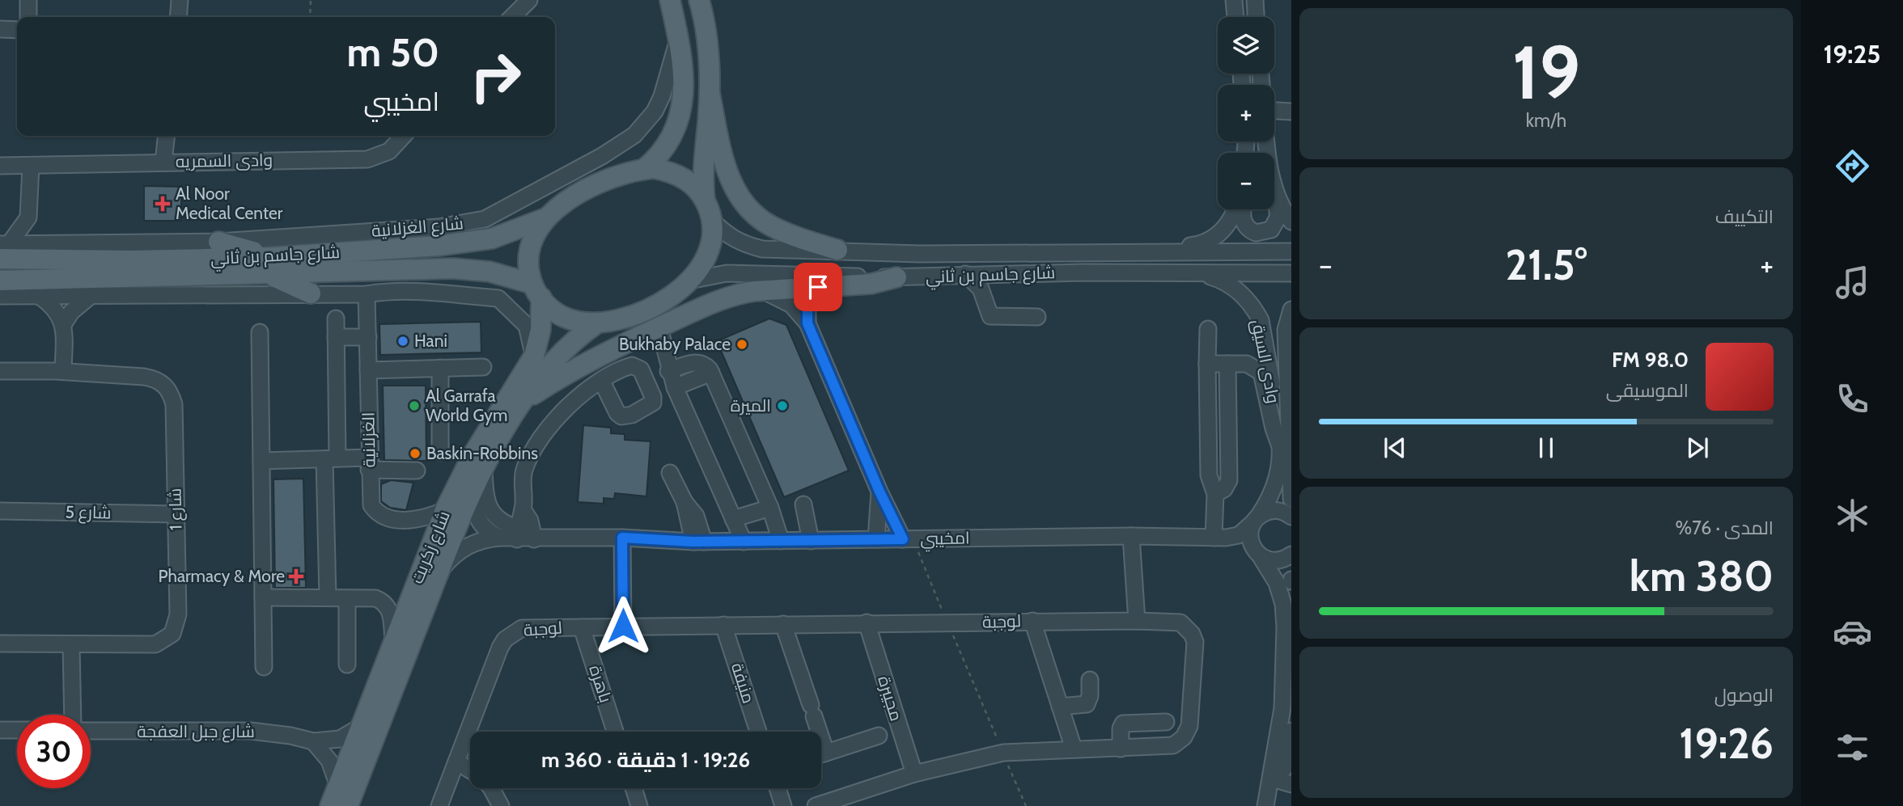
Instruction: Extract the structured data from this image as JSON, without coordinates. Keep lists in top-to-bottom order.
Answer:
{
  "streets": {
    "main road": ["شارع جاسم بن ثاني", "شارع زكريت"],
    "street": [
      "وادى السمريه",
      "شارع الغزلانية",
      "وادى السيق",
      "الغزلانية",
      "شارع 1",
      "شارع 5",
      "امخيبي",
      "لوجبة",
      "منيفة",
      "باهرة",
      "مجيبرة",
      "شارع جبل العفجة"
    ]
  },
  "crossings": [
    ["شارع الغزلانية", "شارع جاسم بن ثاني"],
    ["شارع جاسم بن ثاني", "وادى السيق"],
    ["شارع جاسم بن ثاني", "شارع زكريت"],
    ["وادى السيق", "امخيبي"],
    ["الغزلانية", "شارع زكريت"],
    ["شارع 1", "شارع 5"],
    ["امخيبي", "شارع زكريت"],
    ["شارع زكريت", "شارع جبل العفجة"],
    ["لوجبة", "منيفة"],
    ["لوجبة", "باهرة"],
    ["لوجبة", "مجيبرة"]
  ],
  "places": {
    "health": ["Al Noor Medical Center", "Pharmacy & More"],
    "other": [
      "Hani",
      "Bukhaby Palace",
      "Al Garrafa World Gym",
      "الميرة",
      "Baskin-Robbins"
    ]
  },
  "page": {
    "tabs": "19:25",
    "tile": [
      ["19", "km/h"],
      "التكييف",
      ["المدى · 76%", "380 km"],
      ["الوصول", "19:26"]
    ],
    "map_buttons": ["+", "−"],
    "turn": ["50 m", "امخيبي"],
    "heat": ["−", "21.5°", "+"],
    "song": ["98.0 FM", "الموسيقى"],
    "limit": "30",
    "trip": "19:26 · 1 دقيقة · 360 m"
  }
}
